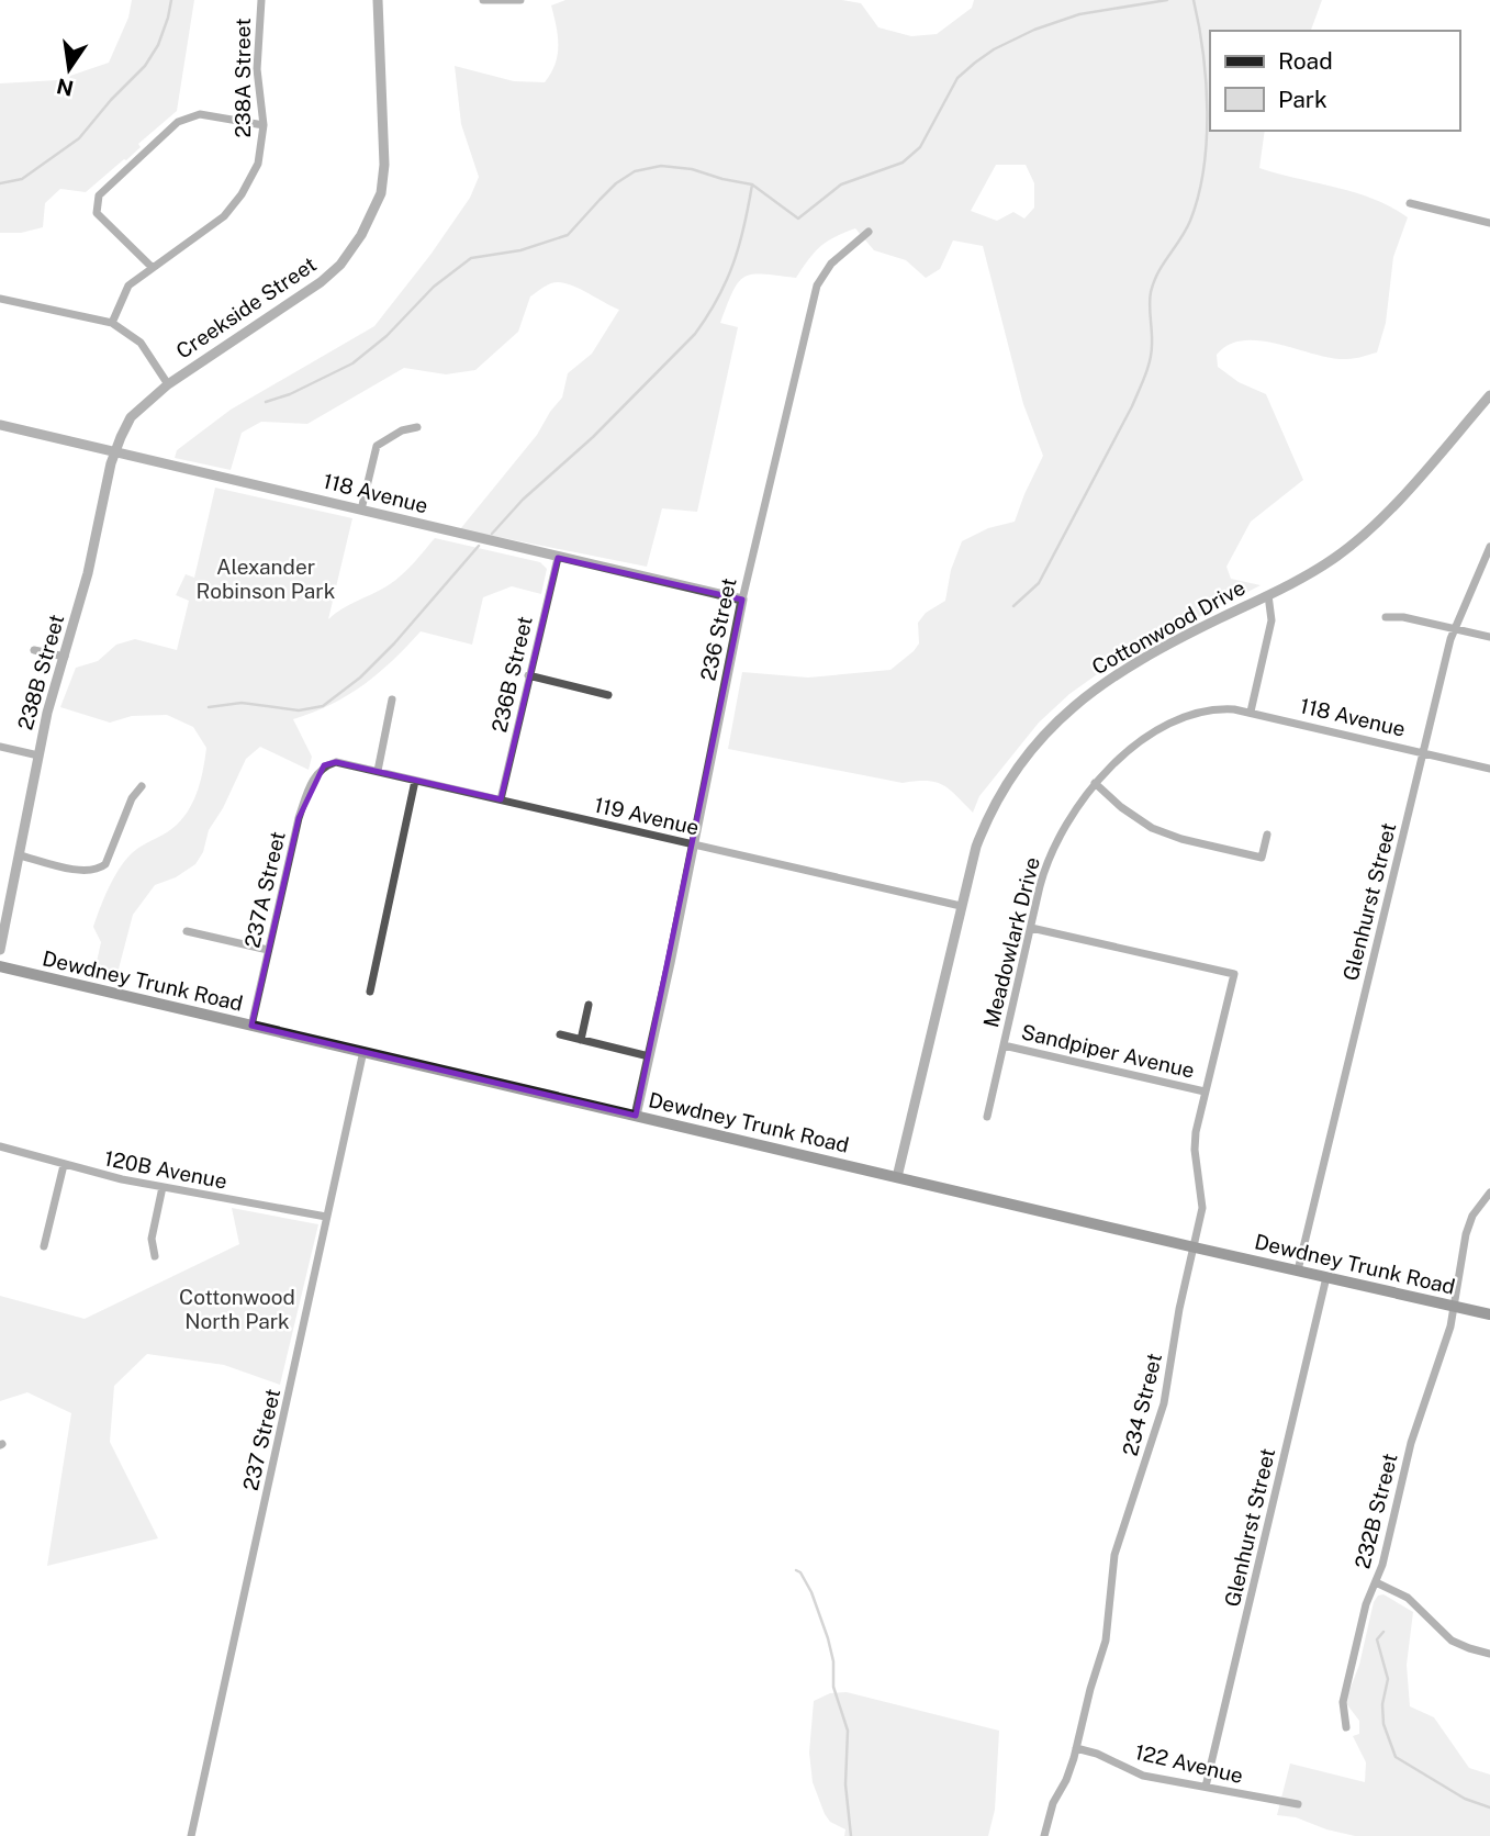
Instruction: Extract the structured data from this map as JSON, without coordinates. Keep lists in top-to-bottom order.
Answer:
{
  "streets": {
    "main road": ["Dewdney Trunk Road"],
    "street": [
      "238A Street",
      "Creekside Street",
      "118 Avenue",
      "Cottonwood Drive",
      "236 Street",
      "238B Street",
      "236B Street",
      "119 Avenue",
      "237A Street",
      "Glenhurst Street",
      "Meadowlark Drive",
      "Sandpiper Avenue",
      "120B Avenue",
      "234 Street",
      "237 Street",
      "232B Street",
      "122 Avenue"
    ]
  },
  "crossings": [
    ["Creekside Street", "118 Avenue"],
    ["Creekside Street", "238B Street"],
    ["118 Avenue", "236 Street"],
    ["118 Avenue", "238B Street"],
    ["118 Avenue", "236B Street"],
    ["118 Avenue", "Glenhurst Street"],
    ["118 Avenue", "Meadowlark Drive"],
    ["Cottonwood Drive", "119 Avenue"],
    ["Cottonwood Drive", "Dewdney Trunk Road"],
    ["236 Street", "119 Avenue"],
    ["236 Street", "Dewdney Trunk Road"],
    ["236B Street", "119 Avenue"],
    ["119 Avenue", "237A Street"],
    ["237A Street", "Dewdney Trunk Road"],
    ["Glenhurst Street", "Dewdney Trunk Road"],
    ["Glenhurst Street", "122 Avenue"],
    ["Meadowlark Drive", "Sandpiper Avenue"],
    ["Meadowlark Drive", "234 Street"],
    ["Dewdney Trunk Road", "234 Street"],
    ["Dewdney Trunk Road", "237 Street"],
    ["Dewdney Trunk Road", "232B Street"],
    ["Sandpiper Avenue", "234 Street"],
    ["120B Avenue", "237 Street"],
    ["234 Street", "122 Avenue"]
  ],
  "parks": ["Alexander Robinson Park", "Cottonwood North Park"],
  "legend": ["Road", "Park"],
  "north": "bottom"
}
